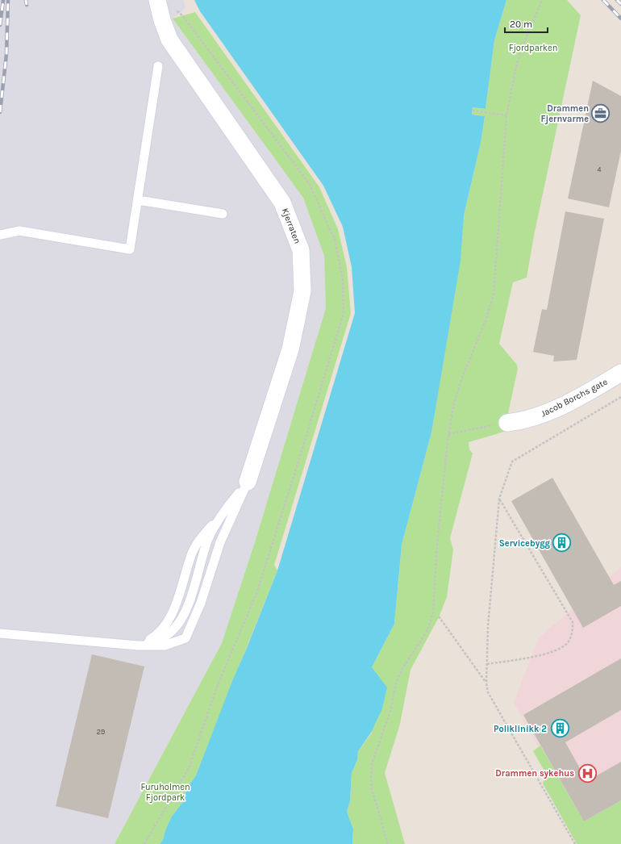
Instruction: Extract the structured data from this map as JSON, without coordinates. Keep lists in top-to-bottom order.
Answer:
{
  "streets": {
    "street": ["Kjerraten", "Jacob Borchs gate"]
  },
  "parks": ["Fjordparken", "Furuholmen Fjordpark"],
  "places": {
    "office": ["Drammen Fjernvarme"],
    "building": ["Servicebygg", "Poliklinikk 2"],
    "hospital": ["Drammen sykehus"]
  },
  "house_numbers": ["4", "29"],
  "scale_bar": "20 m"
}
